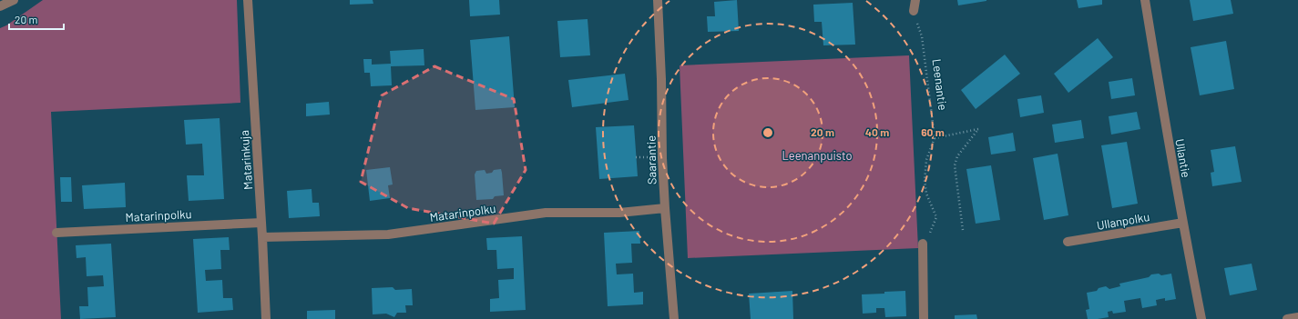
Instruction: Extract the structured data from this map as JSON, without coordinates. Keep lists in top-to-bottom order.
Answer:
{
  "streets": {
    "street": [
      "Ullantie",
      "Matarinkuja",
      "Saarantie",
      "Matarinpolku",
      "Ullanpolku"
    ],
    "path": ["Leenantie"]
  },
  "crossings": [
    ["Ullantie", "Ullanpolku"],
    ["Matarinkuja", "Matarinpolku"],
    ["Saarantie", "Matarinpolku"]
  ],
  "parks": ["Leenanpuisto"],
  "scale_bar": "20 m",
  "rings": ["20 m", "40 m", "60 m"]
}
